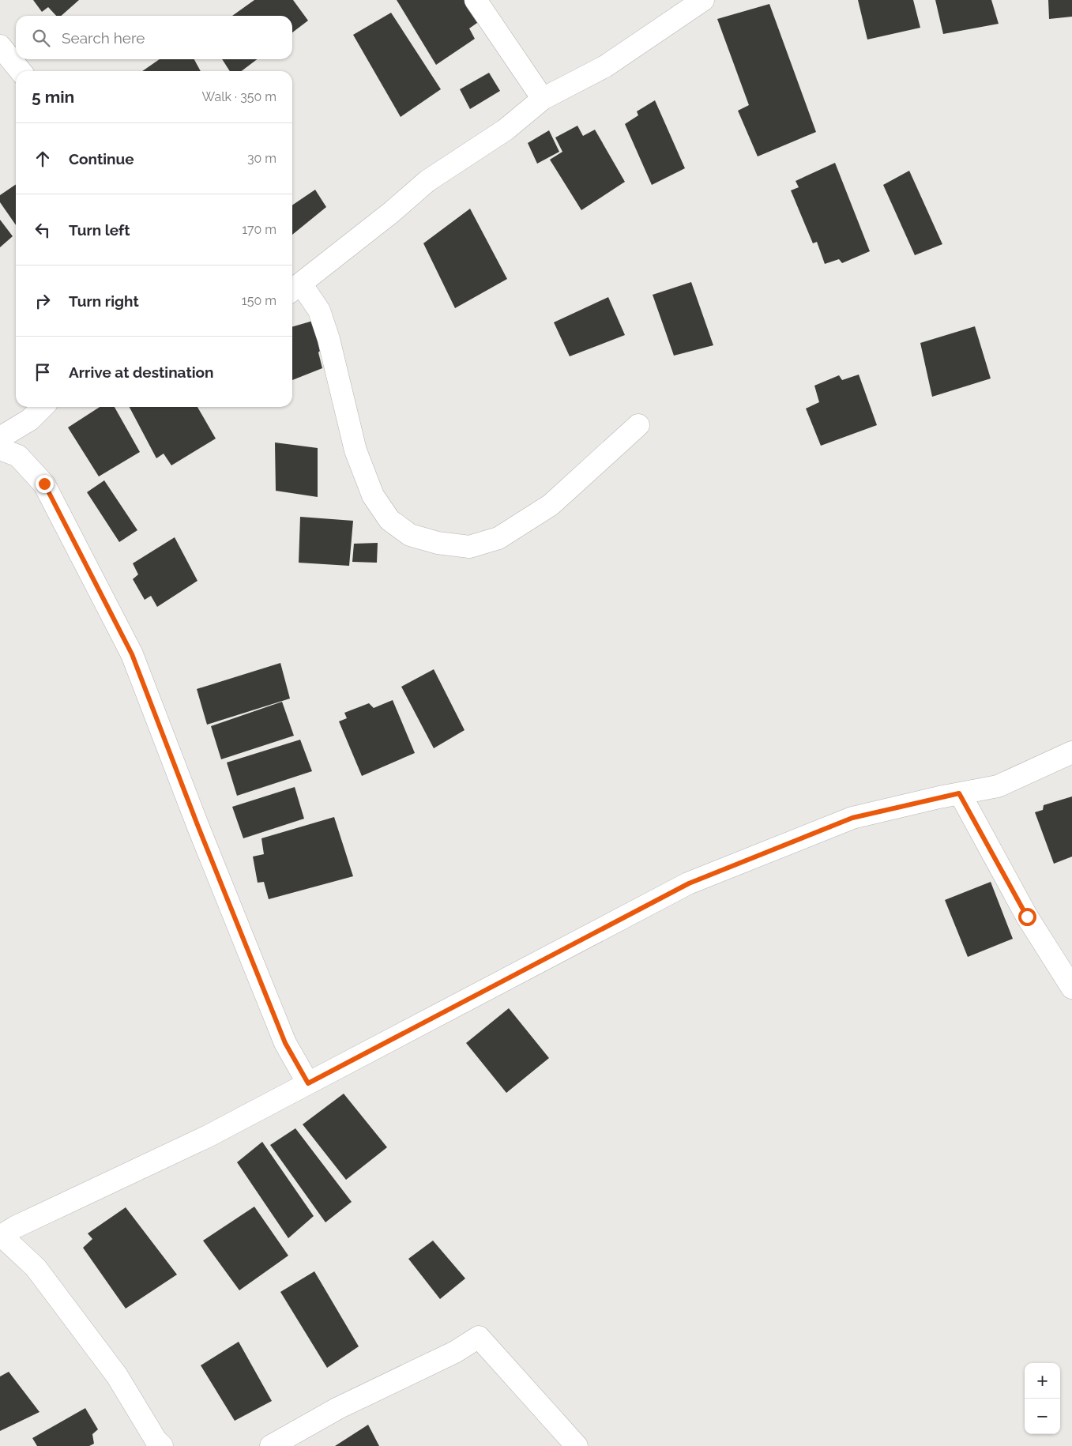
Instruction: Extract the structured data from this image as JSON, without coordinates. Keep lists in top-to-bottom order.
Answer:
{
  "page": {
    "search": "Search here",
    "heading": ["5 min", "Walk · 350 m"],
    "list": [
      ["Continue", "30 m"],
      ["Turn left", "170 m"],
      ["Turn right", "150 m"],
      "Arrive at destination"
    ],
    "map_buttons": ["+", "−"]
  }
}
